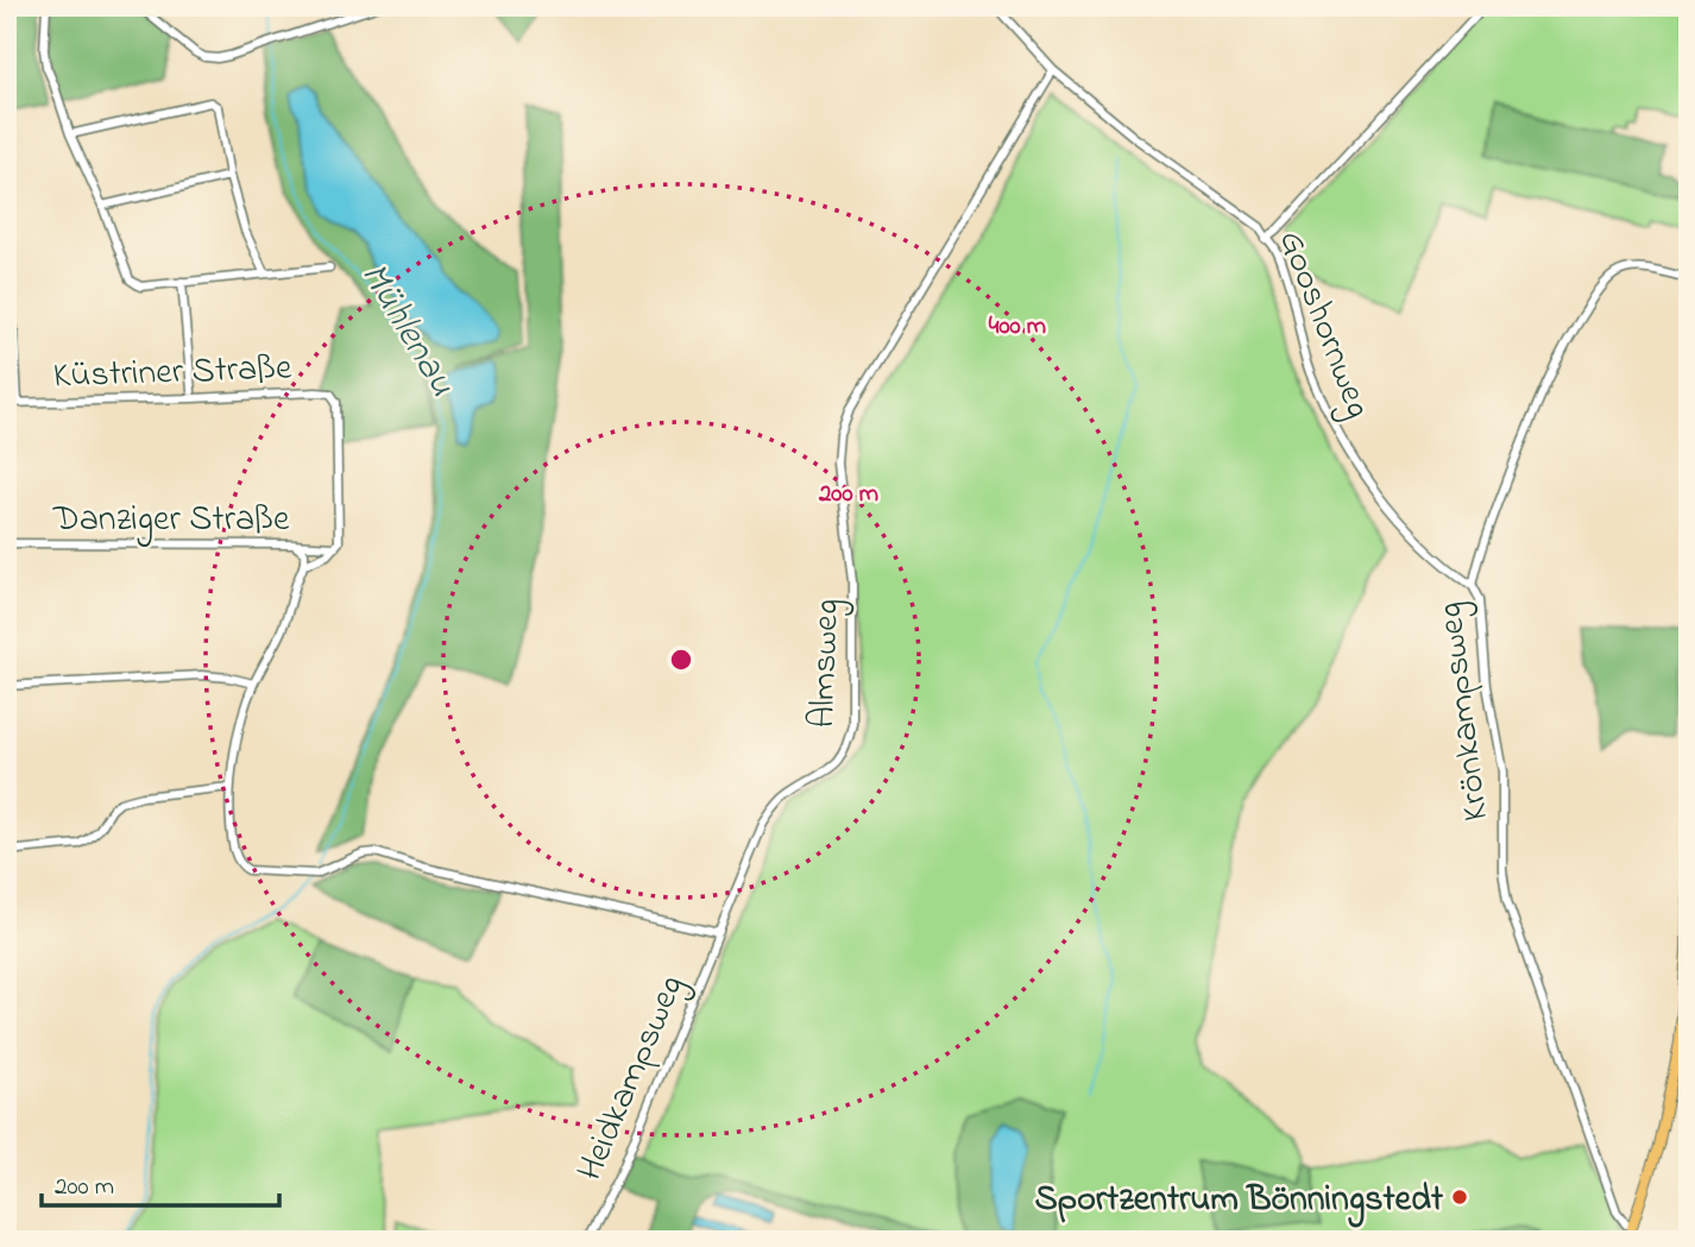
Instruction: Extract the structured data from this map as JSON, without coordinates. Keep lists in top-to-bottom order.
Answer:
{
  "streets": {
    "street": [
      "Gooshornweg",
      "Küstriner Straße",
      "Danziger Straße",
      "Almsweg",
      "Krönkampsweg",
      "Heidkampsweg"
    ]
  },
  "crossings": [
    ["Gooshornweg", "Almsweg"],
    ["Gooshornweg", "Krönkampsweg"],
    ["Küstriner Straße", "Danziger Straße"],
    ["Almsweg", "Heidkampsweg"]
  ],
  "water": ["Mühlenau"],
  "places": ["Sportzentrum Bönningstedt"],
  "scale_bar": "200 m",
  "rings": ["400 m", "200 m"]
}
